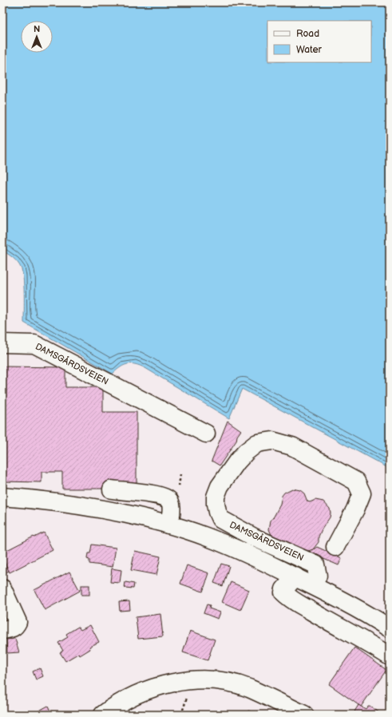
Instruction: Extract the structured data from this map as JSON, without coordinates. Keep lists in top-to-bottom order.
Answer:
{
  "streets": {
    "street": ["DAMSGÅRDSVEIEN"]
  },
  "legend": ["Road", "Water"],
  "north": "top"
}
